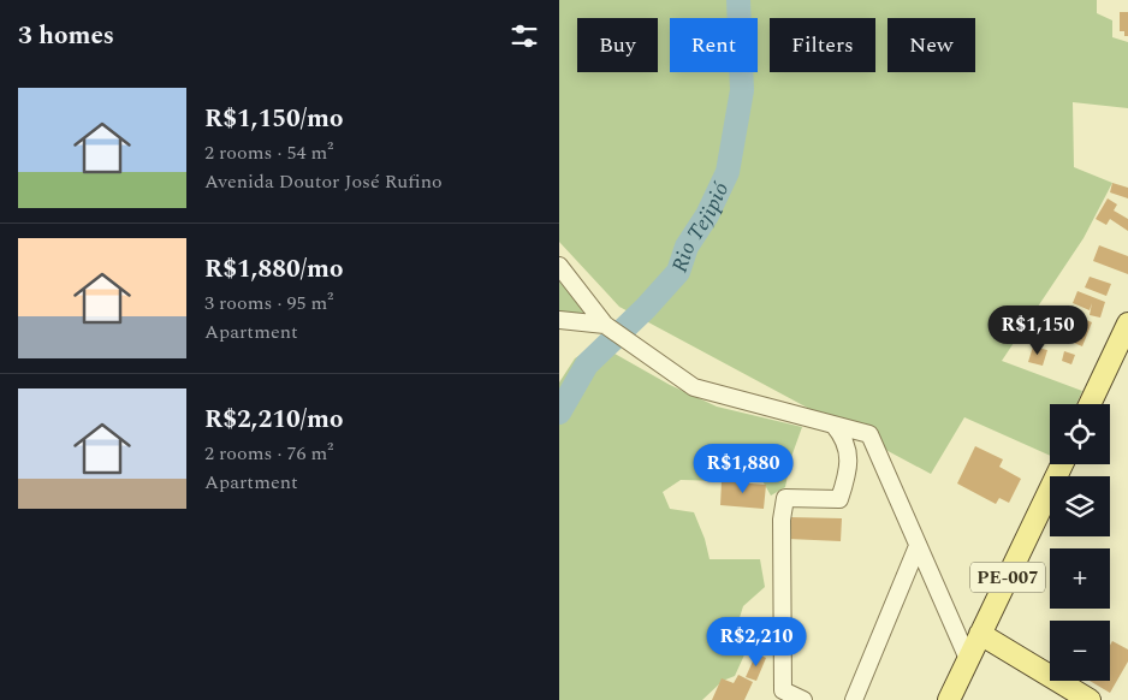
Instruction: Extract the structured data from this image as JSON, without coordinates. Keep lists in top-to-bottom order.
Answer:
{
  "streets": {
    "main road": ["PE-007"]
  },
  "water": ["Rio Tejipió"],
  "page": {
    "heading": "3 homes",
    "chip": [
      "Buy",
      "Rent",
      "Filters",
      "New"
    ],
    "list": [
      {
        "name": "R$1,150/mo",
        "note": "2 rooms · 54 m² · Avenida Doutor José Rufino"
      },
      {
        "name": "R$1,880/mo",
        "note": "3 rooms · 95 m² · Apartment"
      },
      {
        "name": "R$2,210/mo",
        "note": "2 rooms · 76 m² · Apartment"
      }
    ],
    "price": ["R$1,150", "R$1,880", "R$2,210"],
    "map_buttons": ["+", "−"]
  }
}
